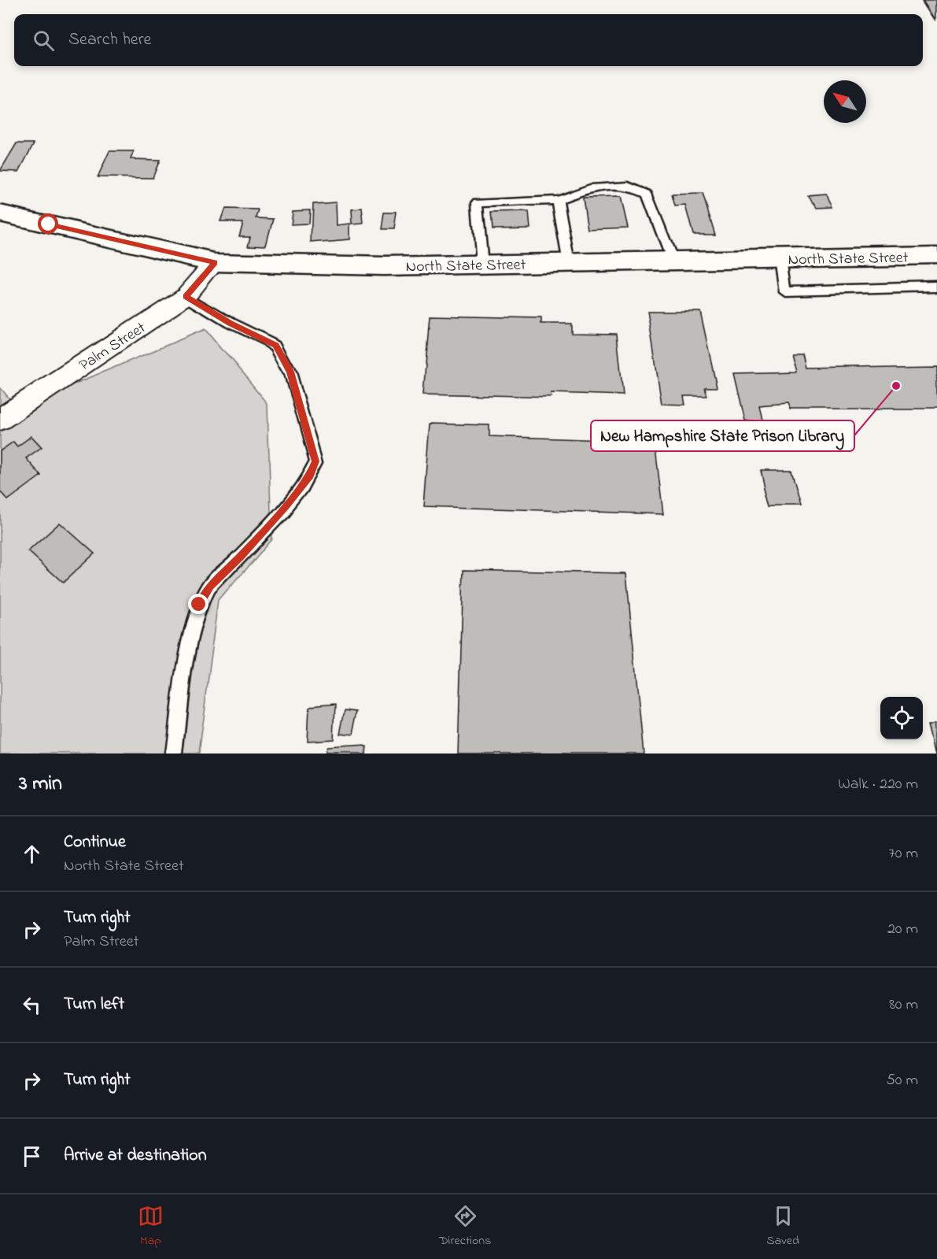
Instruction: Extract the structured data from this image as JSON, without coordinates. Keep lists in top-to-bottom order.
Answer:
{
  "streets": {
    "main road": ["North State Street"],
    "street": ["Palm Street"]
  },
  "crossings": [
    ["North State Street", "Palm Street"]
  ],
  "places": ["New Hampshire State Prison Library"],
  "north": "top left",
  "page": {
    "search": "Search here",
    "heading": ["3 min", "Walk · 220 m"],
    "list": [
      ["Continue", "North State Street", "70 m"],
      ["Turn right", "Palm Street", "20 m"],
      ["Turn left", "80 m"],
      ["Turn right", "50 m"],
      "Arrive at destination"
    ],
    "nav": ["Map", "Directions", "Saved"]
  }
}
